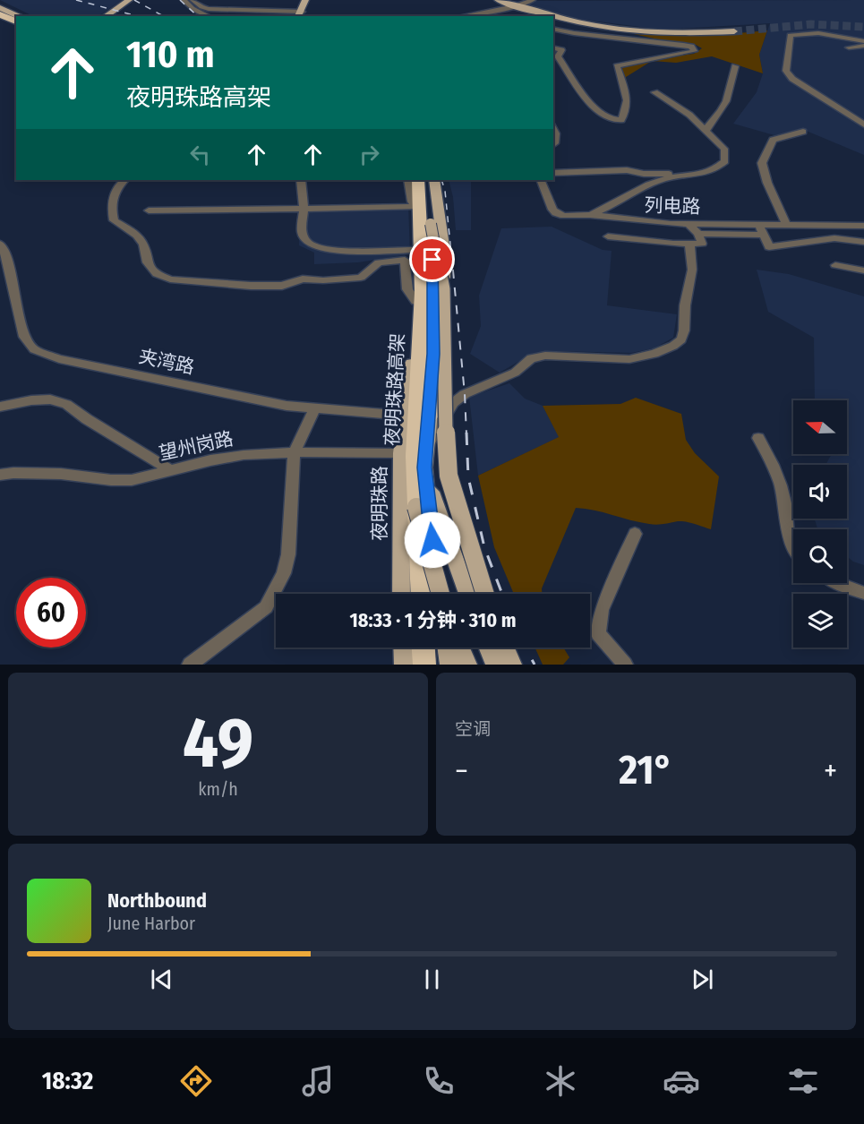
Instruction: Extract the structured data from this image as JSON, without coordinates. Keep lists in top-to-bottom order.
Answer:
{
  "streets": {
    "highway": ["夜明珠路高架"],
    "main road": ["夜明珠路"],
    "street": ["列电路", "夹湾路", "望州岗路"]
  },
  "crossings": [
    ["夹湾路", "夜明珠路"],
    ["望州岗路", "夜明珠路"]
  ],
  "north": "left",
  "page": {
    "turn": ["110 m", "夜明珠路高架"],
    "limit": "60",
    "trip": "18:33 · 1 分钟 · 310 m",
    "tile": [
      ["49", "km/h"],
      "空调"
    ],
    "heat": ["−", "21°", "+"],
    "song": ["Northbound", "June Harbor"],
    "tabs": "18:32"
  }
}
